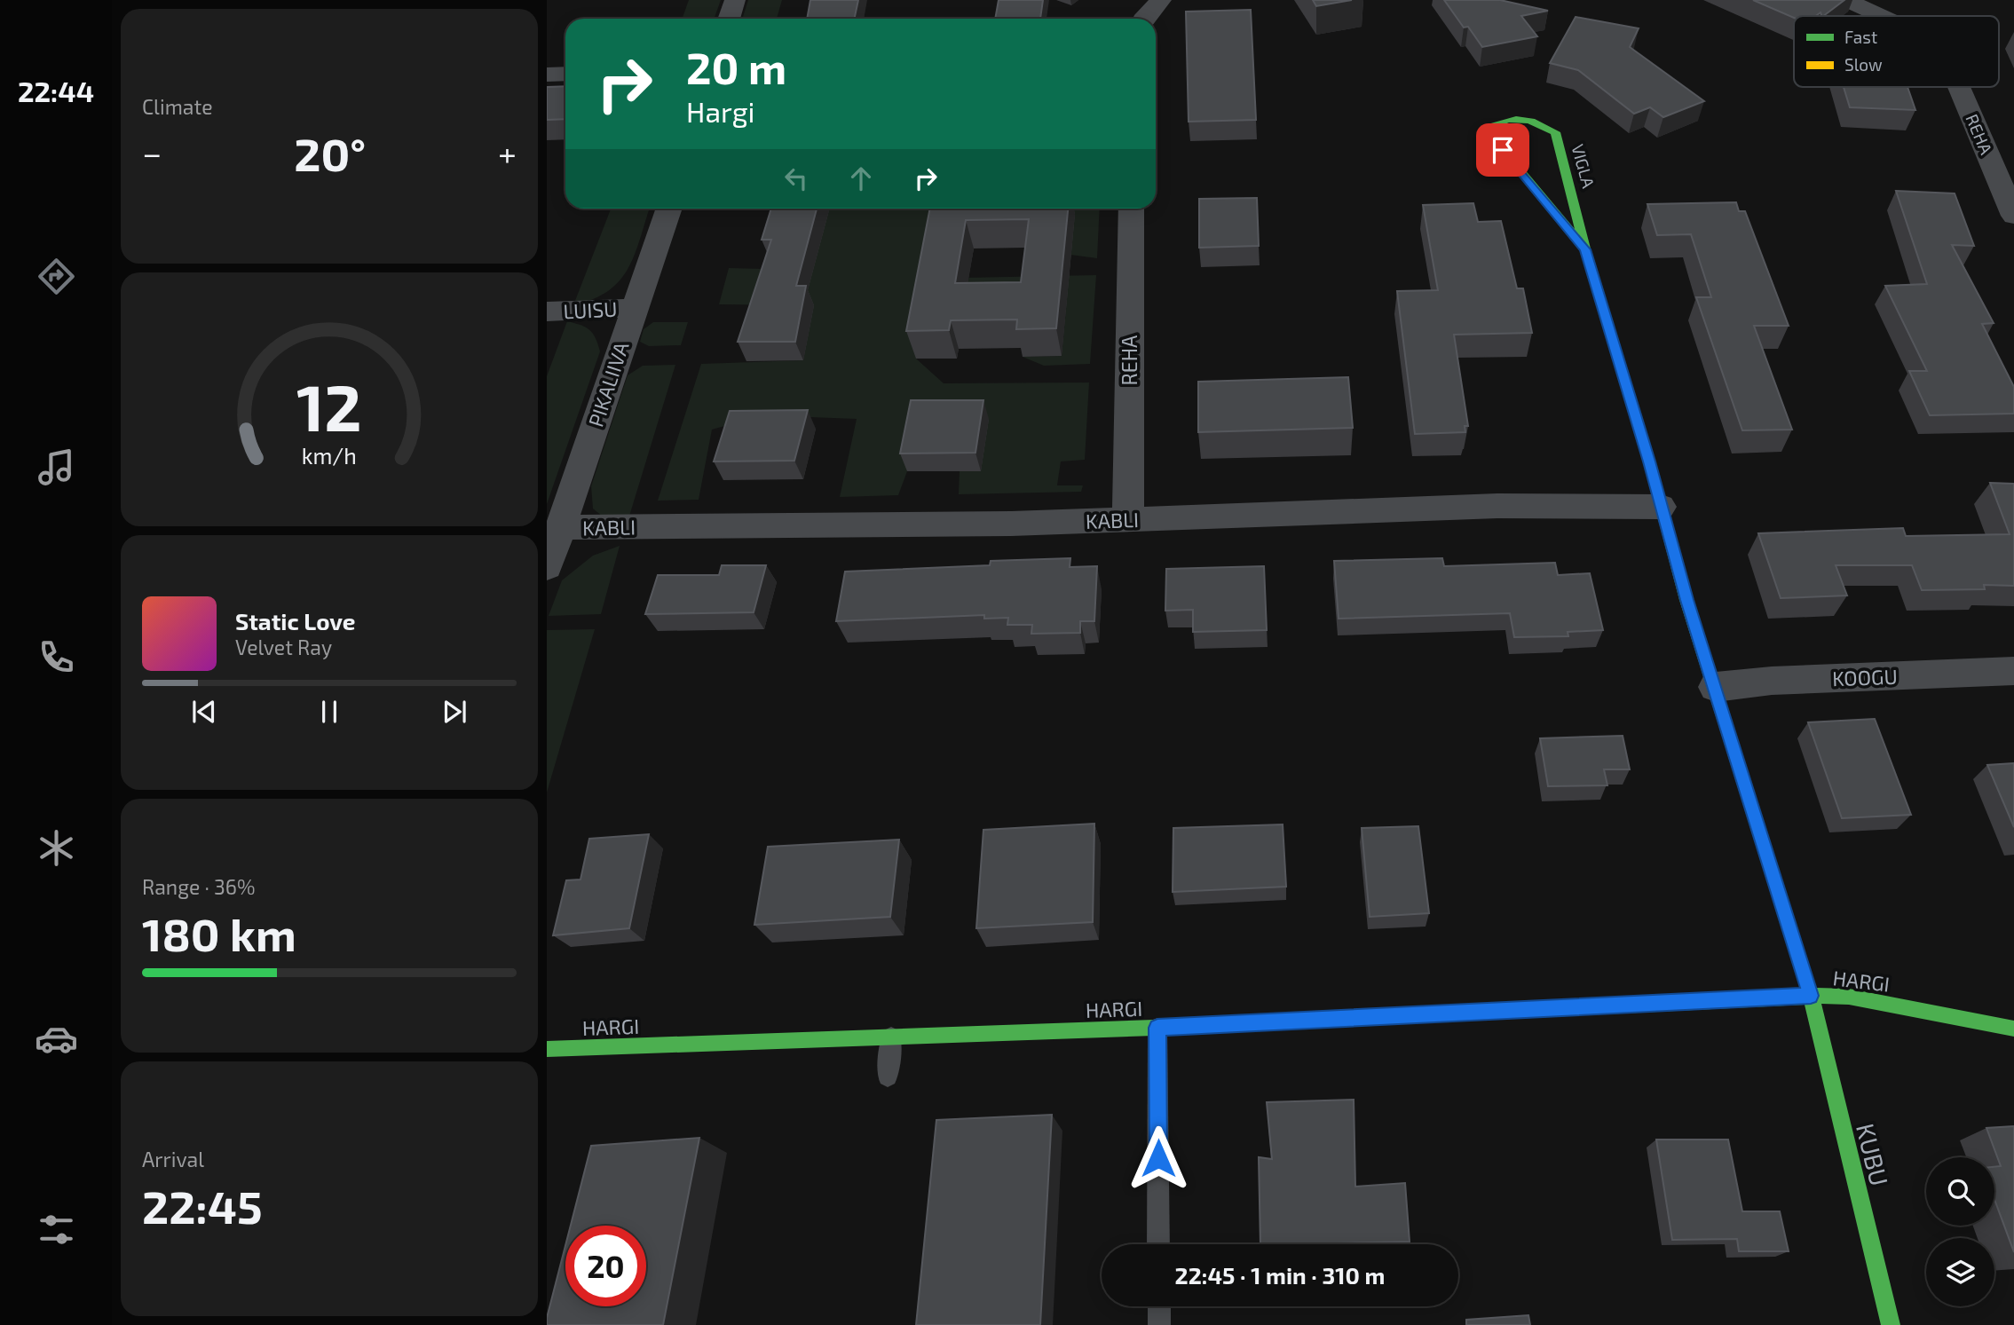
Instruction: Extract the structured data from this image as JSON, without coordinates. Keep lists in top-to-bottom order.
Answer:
{
  "streets": {
    "street": [
      "REHA",
      "VIGLA",
      "LUISU",
      "PIKALIIVA",
      "KABLI",
      "KOOGU",
      "HARGI",
      "KUBU"
    ]
  },
  "crossings": [
    ["REHA", "KABLI"],
    ["VIGLA", "KABLI"],
    ["VIGLA", "KOOGU"],
    ["VIGLA", "HARGI"],
    ["VIGLA", "KUBU"],
    ["LUISU", "PIKALIIVA"],
    ["PIKALIIVA", "KABLI"],
    ["HARGI", "KUBU"]
  ],
  "legend": ["Fast", "Slow"],
  "page": {
    "tabs": "22:44",
    "tile": [
      "Climate",
      ["Range · 36%", "180 km"],
      ["Arrival", "22:45"]
    ],
    "turn": ["20 m", "Hargi"],
    "heat": ["−", "20°", "+"],
    "song": ["Static Love", "Velvet Ray"],
    "limit": "20",
    "trip": "22:45 · 1 min · 310 m",
    "gauge": ["12", "km/h"]
  }
}
